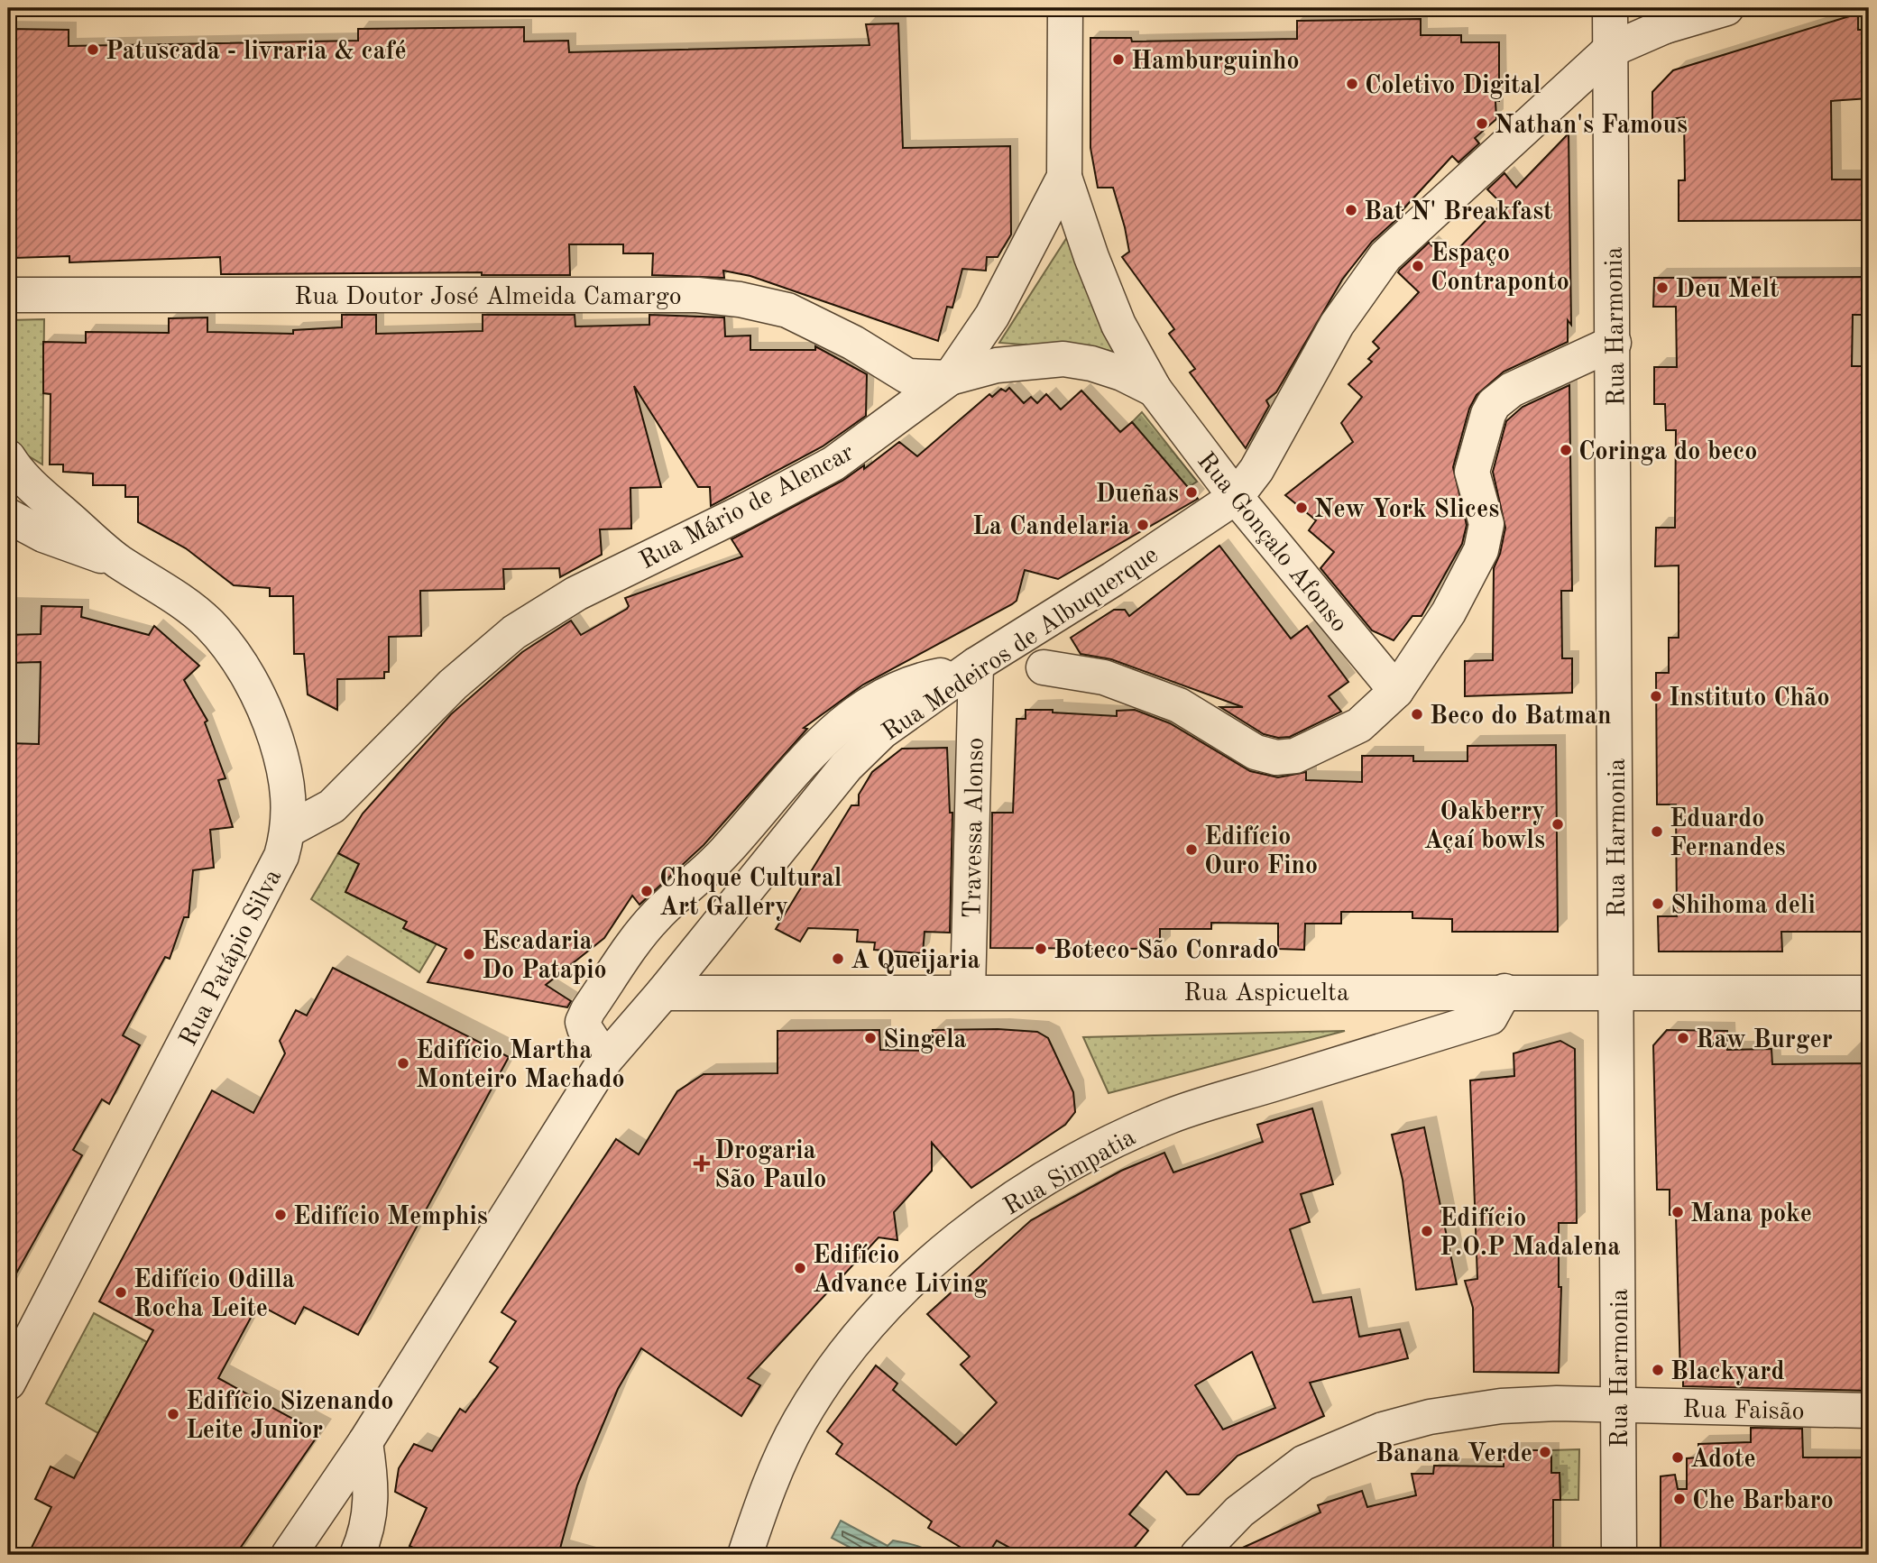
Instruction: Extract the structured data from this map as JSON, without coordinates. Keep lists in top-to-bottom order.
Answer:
{
  "streets": {
    "street": [
      "Rua Doutor José Almeida Camargo",
      "Rua Harmonia",
      "Rua Mário de Alencar",
      "Rua Gonçalo Afonso",
      "Rua Medeiros de Albuquerque",
      "Travessa Alonso",
      "Rua Patápio Silva",
      "Rua Aspicuelta",
      "Rua Simpatia",
      "Rua Faisão"
    ]
  },
  "crossings": [
    ["Rua Doutor José Almeida Camargo", "Rua Mário de Alencar"],
    ["Rua Doutor José Almeida Camargo", "Rua Gonçalo Afonso"],
    ["Rua Harmonia", "Rua Medeiros de Albuquerque"],
    ["Rua Harmonia", "Rua Aspicuelta"],
    ["Rua Harmonia", "Rua Faisão"],
    ["Rua Mário de Alencar", "Rua Patápio Silva"],
    ["Rua Gonçalo Afonso", "Rua Medeiros de Albuquerque"],
    ["Rua Medeiros de Albuquerque", "Travessa Alonso"],
    ["Rua Medeiros de Albuquerque", "Rua Aspicuelta"],
    ["Travessa Alonso", "Rua Aspicuelta"],
    ["Rua Aspicuelta", "Rua Simpatia"]
  ],
  "places": {
    "other": [
      "Patuscada - livraria & café",
      "Hamburguinho",
      "Coletivo Digital",
      "Nathan's Famous",
      "Bat N' Breakfast",
      "Espaço Contraponto",
      "Deu Melt",
      "Coringa do beco",
      "Dueñas",
      "New York Slices",
      "La Candelaria",
      "Instituto Chão",
      "Beco do Batman",
      "Oakberry Açaí bowls",
      "Eduardo Fernandes",
      "Edifício Ouro Fino",
      "Choque Cultural Art Gallery",
      "Shihoma deli",
      "Boteco São Conrado",
      "Escadaria Do Patapio",
      "A Queijaria",
      "Singela",
      "Raw Burger",
      "Edifício Martha Monteiro Machado",
      "Mana poke",
      "Edifício Memphis",
      "Edifício P.O.P Madalena",
      "Edifício Advance Living",
      "Edifício Odilla Rocha Leite",
      "Blackyard",
      "Edifício Sizenando Leite Junior",
      "Banana Verde",
      "Adote",
      "Che Barbaro"
    ],
    "health": ["Drogaria São Paulo"]
  }
}
